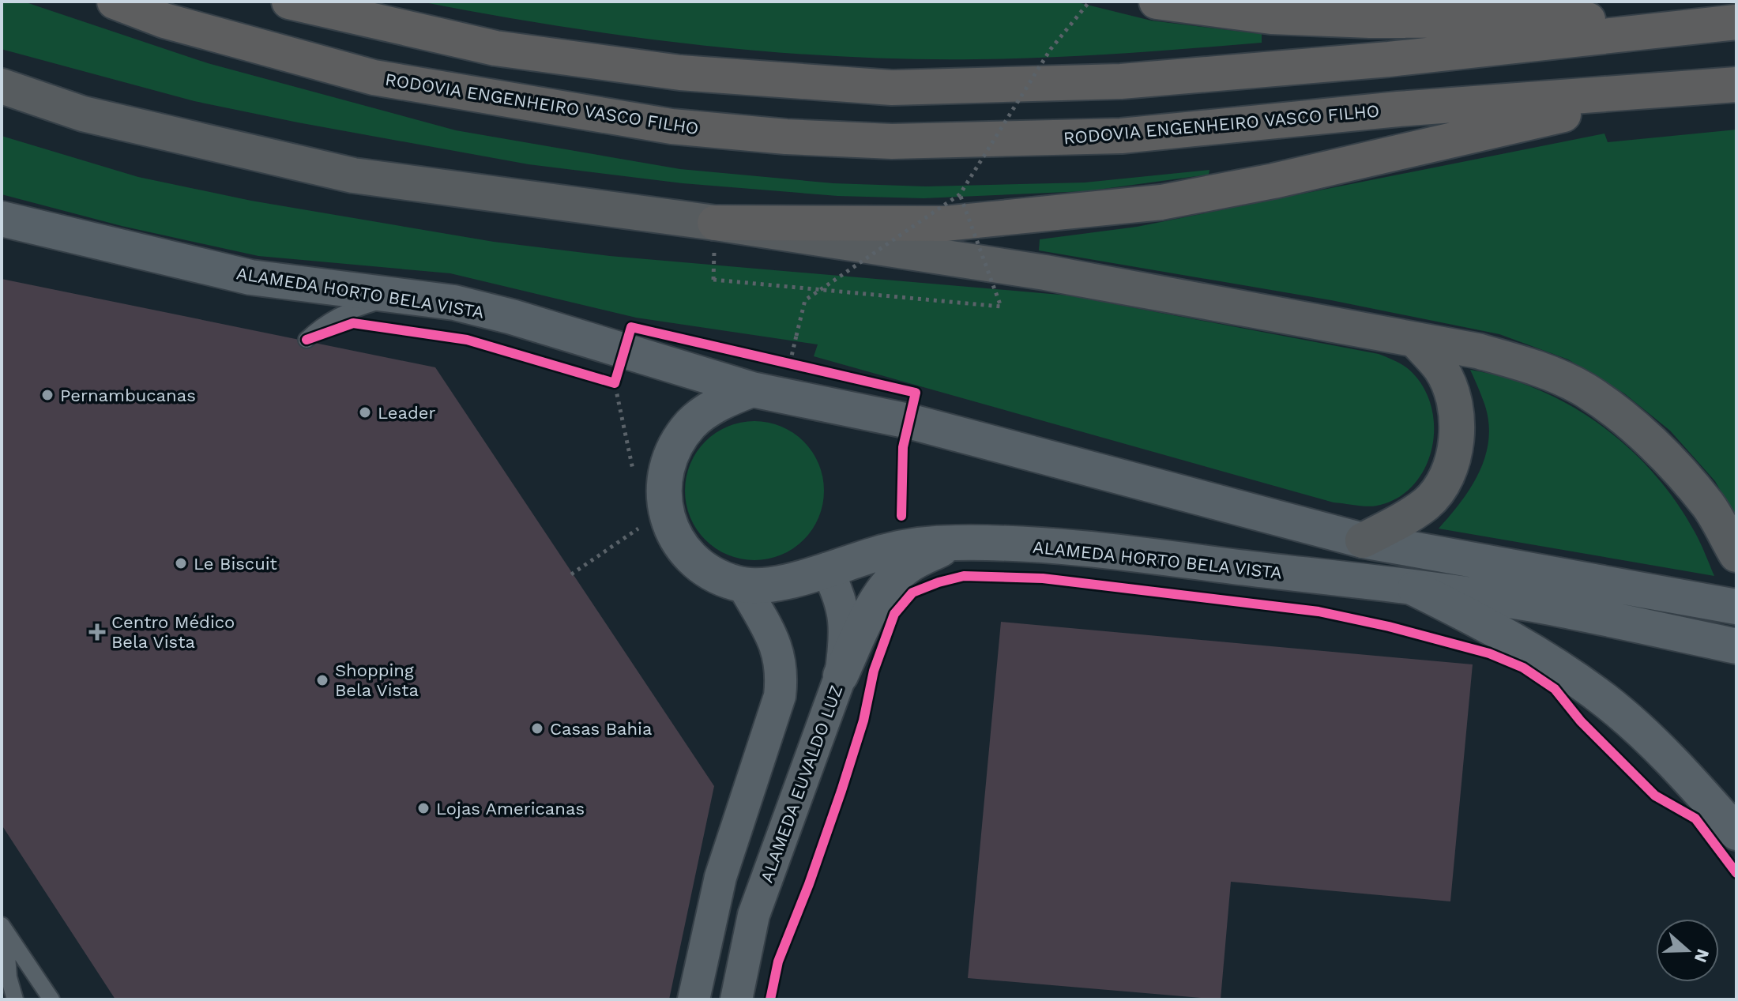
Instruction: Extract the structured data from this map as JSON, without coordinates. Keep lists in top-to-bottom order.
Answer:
{
  "streets": {
    "highway": ["RODOVIA ENGENHEIRO VASCO FILHO"],
    "street": ["ALAMEDA HORTO BELA VISTA", "ALAMEDA EUVALDO LUZ"]
  },
  "crossings": [
    ["ALAMEDA HORTO BELA VISTA", "ALAMEDA EUVALDO LUZ"]
  ],
  "places": {
    "other": [
      "Pernambucanas",
      "Leader",
      "Le Biscuit",
      "Shopping Bela Vista",
      "Casas Bahia",
      "Lojas Americanas"
    ],
    "health": ["Centro Médico Bela Vista"]
  },
  "north": "right"
}
